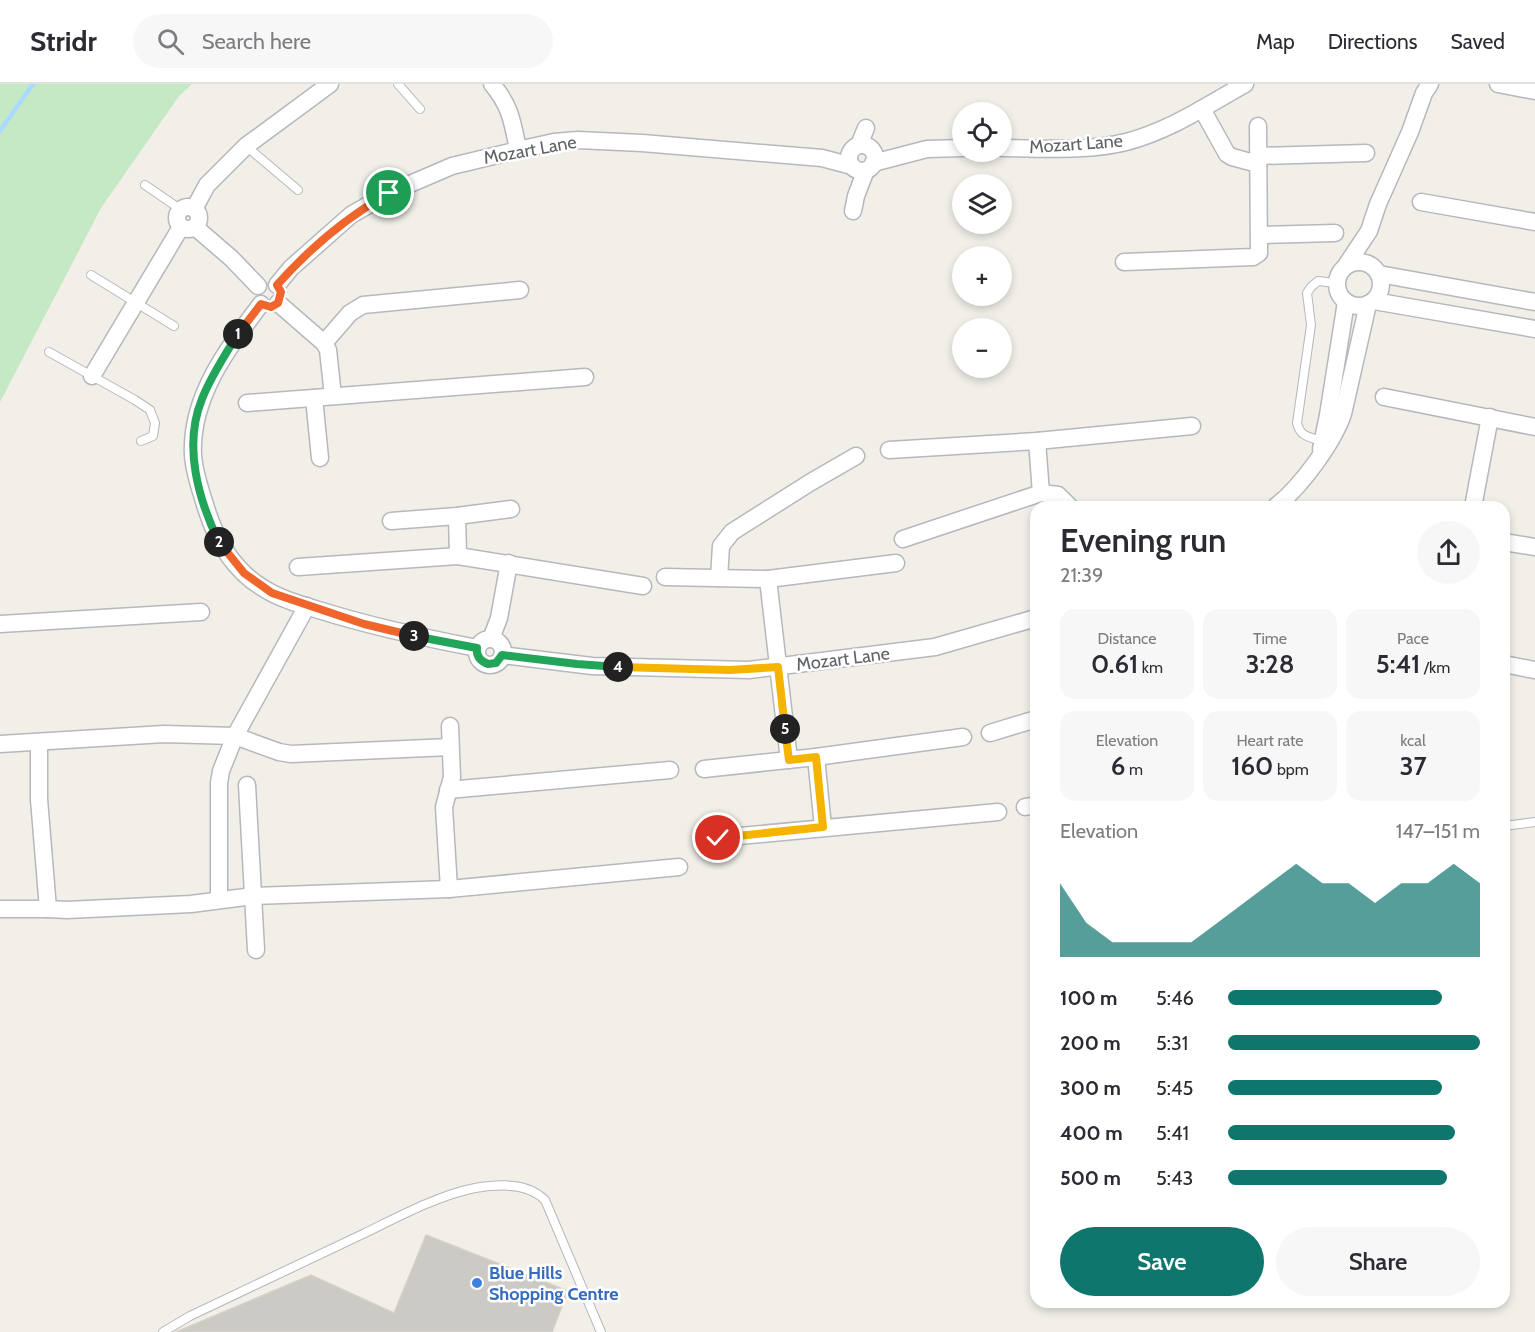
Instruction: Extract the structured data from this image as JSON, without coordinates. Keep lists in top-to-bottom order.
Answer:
{
  "streets": {
    "street": ["Mozart Lane"]
  },
  "places": ["Blue Hills Shopping Centre"],
  "page": {
    "header": "Stridr",
    "search": "Search here",
    "nav": ["Map", "Directions", "Saved"],
    "map_buttons": ["+", "−"],
    "pins": [
      "1",
      "2",
      "3",
      "4",
      "5"
    ],
    "heading": ["Evening run", "21:39"],
    "stats": [
      ["Distance", "0.61 km"],
      ["Time", "3:28"],
      ["Pace", "5:41 /km"],
      ["Elevation", "6 m"],
      ["Heart rate", "160 bpm"],
      ["kcal", "37"]
    ],
    "chart": ["Elevation", "147–151 m"],
    "list": [
      {
        "name": "100 m",
        "note": "5:46"
      },
      {
        "name": "200 m",
        "note": "5:31"
      },
      {
        "name": "300 m",
        "note": "5:45"
      },
      {
        "name": "400 m",
        "note": "5:41"
      },
      {
        "name": "500 m",
        "note": "5:43"
      }
    ],
    "buttons": ["Save", "Share"]
  }
}
